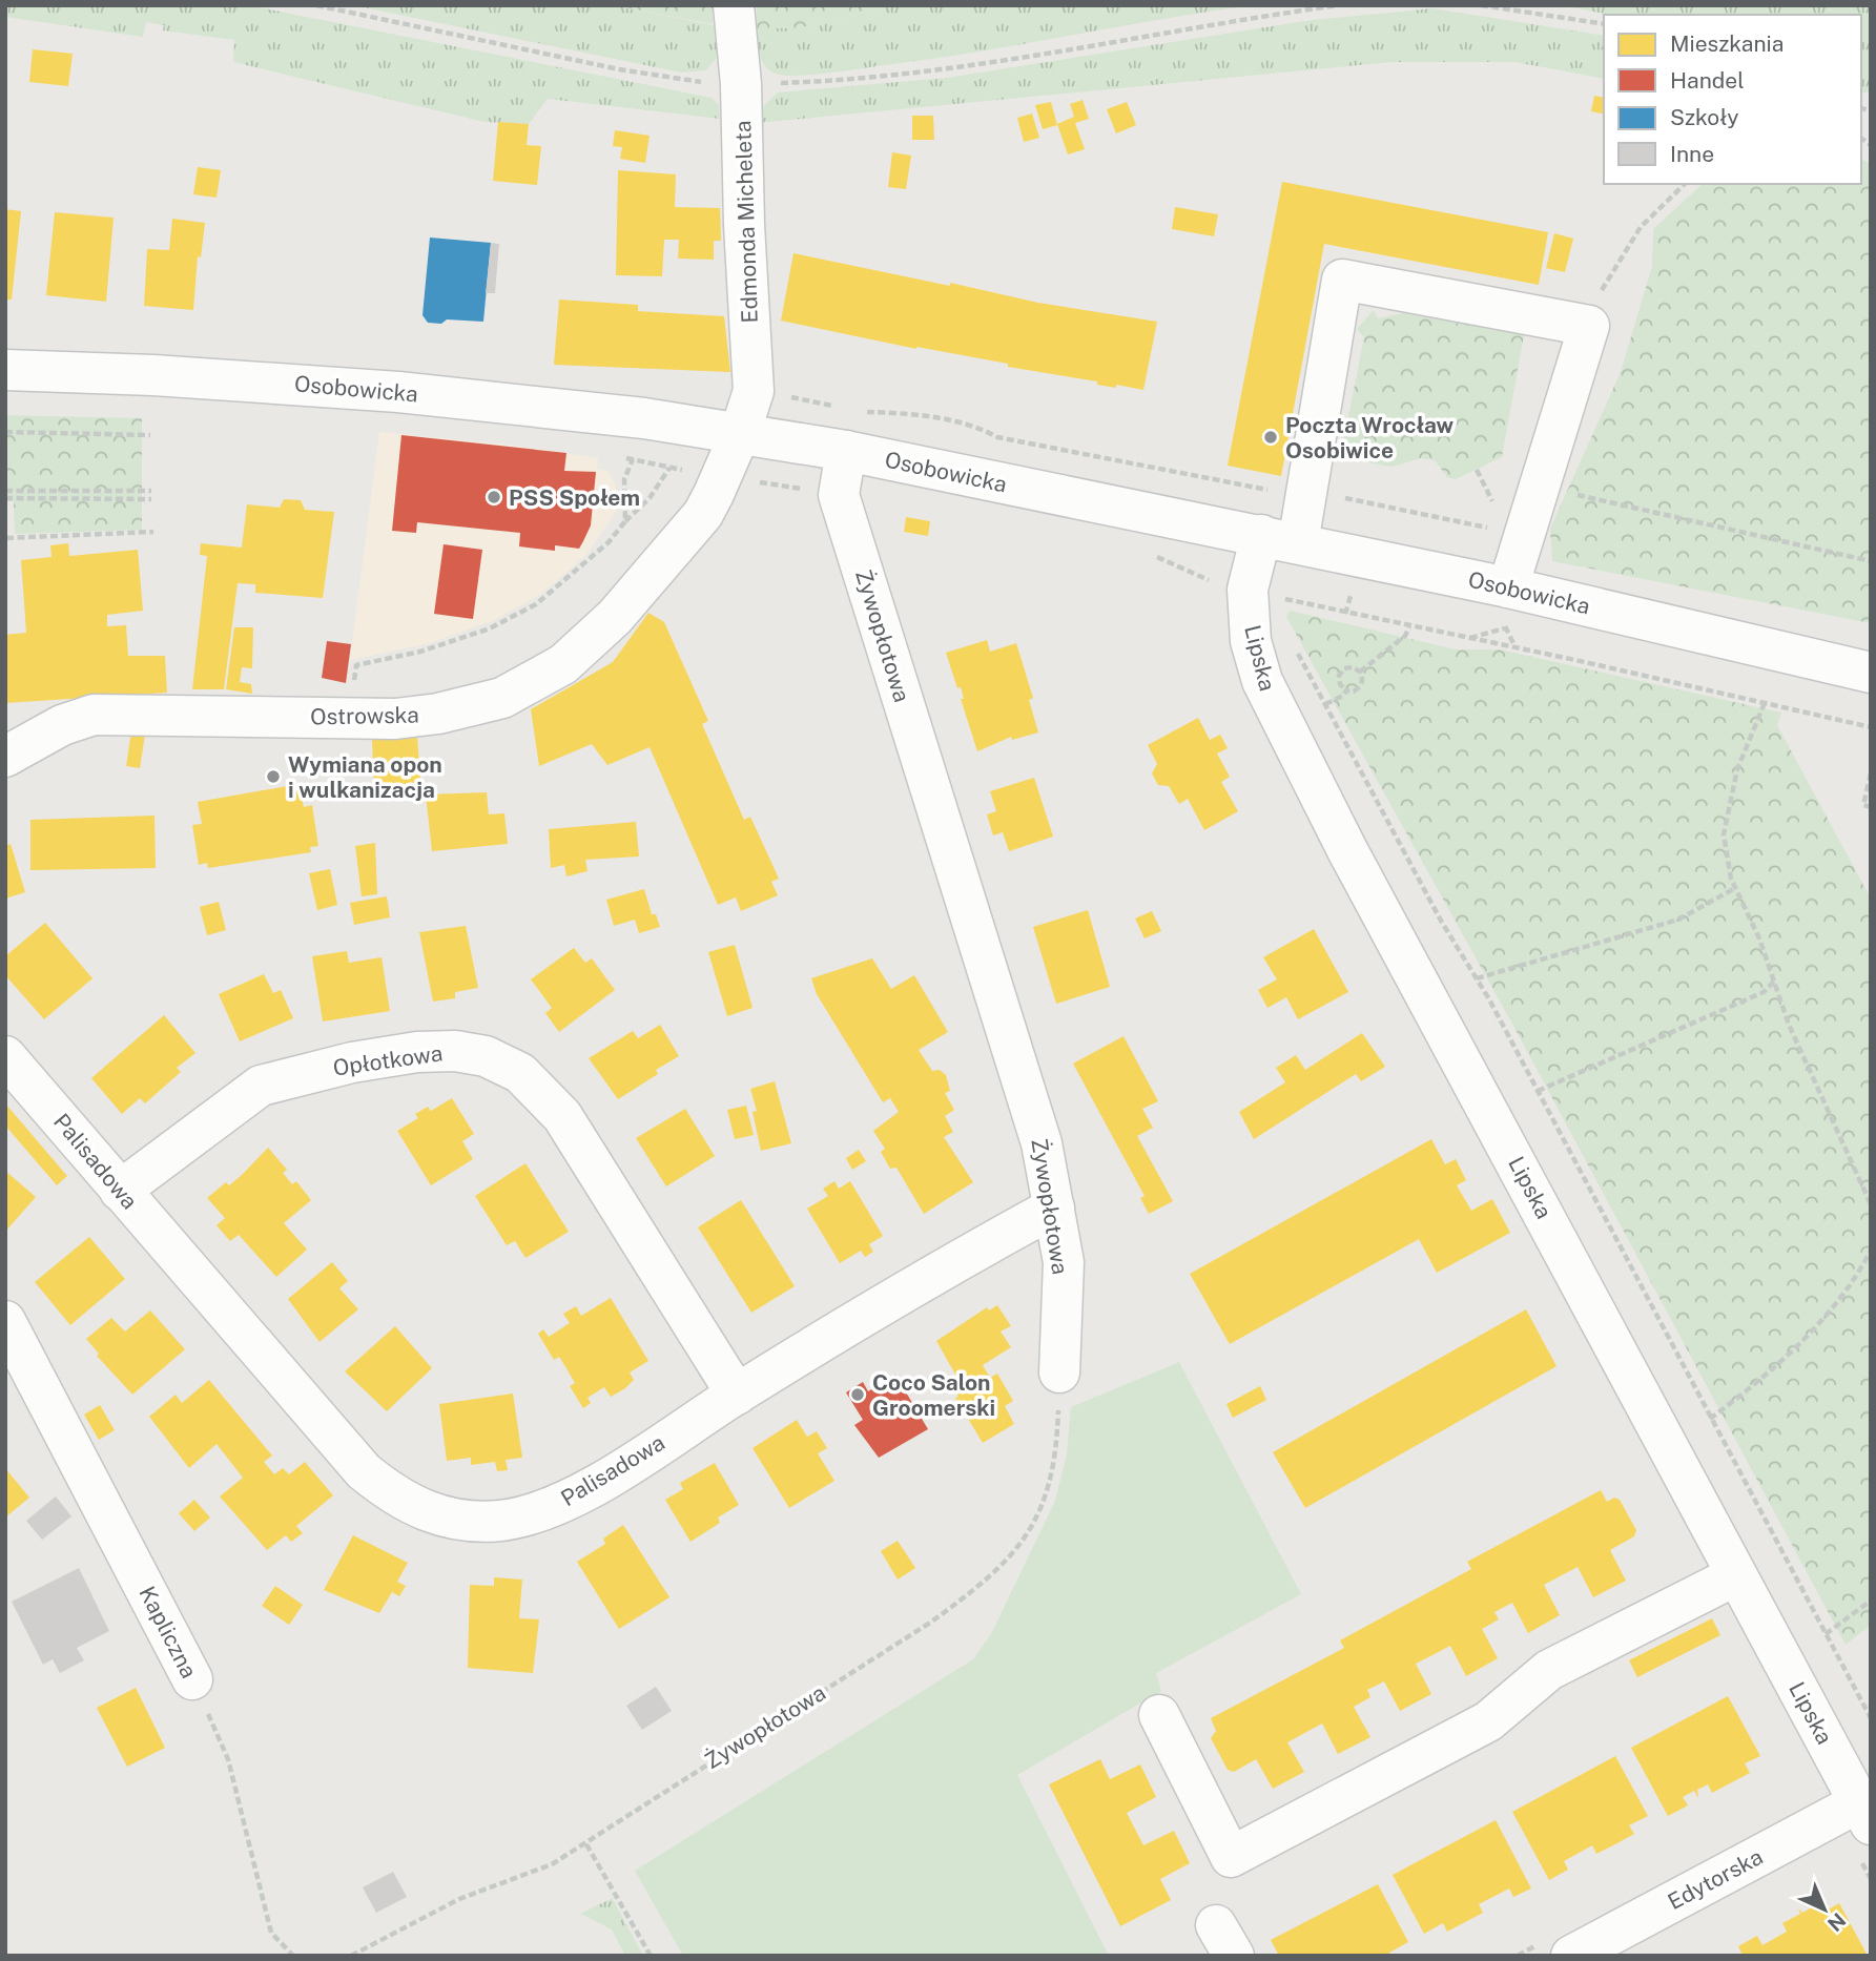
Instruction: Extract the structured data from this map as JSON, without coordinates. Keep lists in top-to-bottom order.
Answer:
{
  "streets": {
    "street": [
      "Edmonda Micheleta",
      "Osobowicka",
      "Żywopłotowa",
      "Lipska",
      "Ostrowska",
      "Opłotkowa",
      "Palisadowa",
      "Kapliczna",
      "Edytorska"
    ]
  },
  "crossings": [
    ["Edmonda Micheleta", "Osobowicka"],
    ["Edmonda Micheleta", "Ostrowska"],
    ["Osobowicka", "Żywopłotowa"],
    ["Osobowicka", "Lipska"],
    ["Osobowicka", "Ostrowska"],
    ["Żywopłotowa", "Palisadowa"],
    ["Lipska", "Edytorska"],
    ["Opłotkowa", "Palisadowa"]
  ],
  "places": [
    "Poczta Wrocław Osobiwice",
    "PSS Społem",
    "Wymiana opon i wulkanizacja",
    "Coco Salon Groomerski"
  ],
  "legend": [
    "Mieszkania",
    "Handel",
    "Szkoły",
    "Inne"
  ],
  "north": "bottom right"
}
